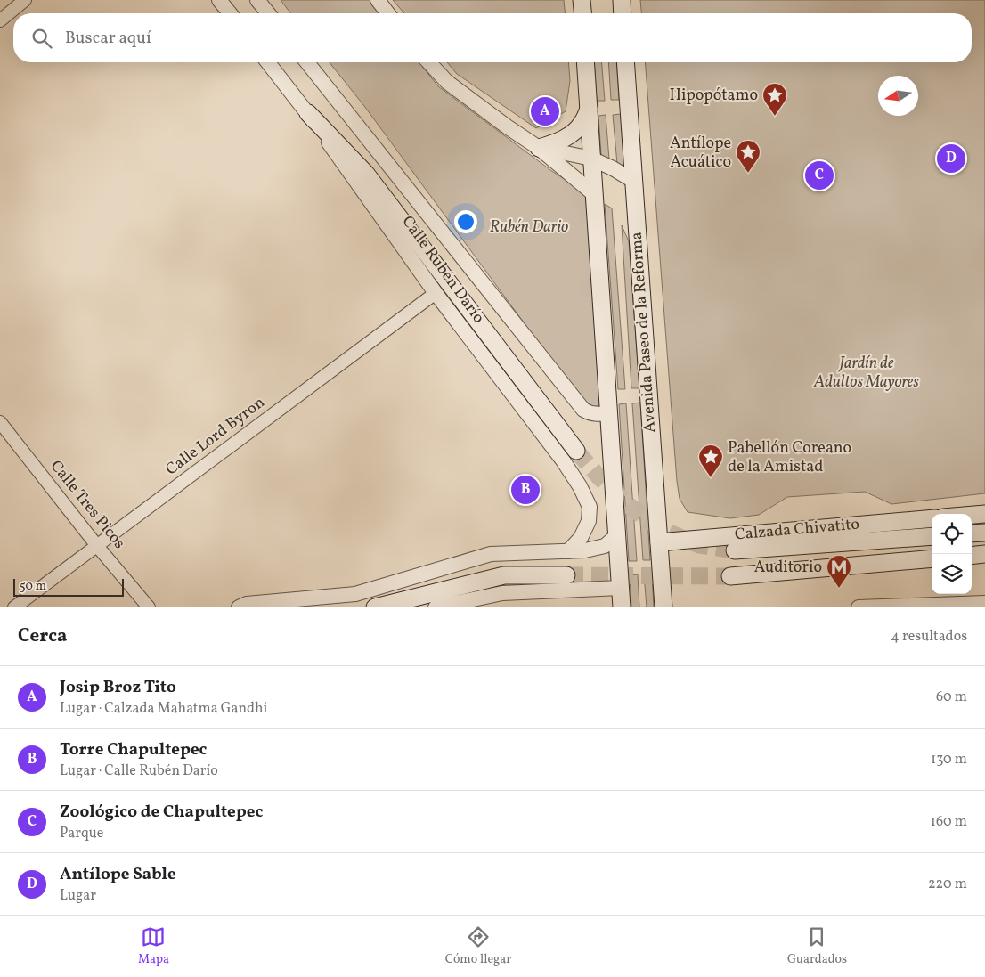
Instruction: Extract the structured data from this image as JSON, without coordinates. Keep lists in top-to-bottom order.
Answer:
{
  "streets": {
    "main road": ["Avenida Paseo de la Reforma", "Calzada Chivatito"],
    "street": ["Calle Rubén Darío", "Calle Lord Byron", "Calle Tres Picos"]
  },
  "crossings": [
    ["Calle Rubén Darío", "Calle Lord Byron"],
    ["Avenida Paseo de la Reforma", "Calzada Chivatito"],
    ["Calle Lord Byron", "Calle Tres Picos"]
  ],
  "parks": ["Rubén Dario", "Jardín de Adultos Mayores"],
  "places": {
    "place": ["Hipopótamo", "Antílope Acuático", "Pabellón Coreano de la Amistad"],
    "metro station": ["Auditorio"]
  },
  "scale_bar": "50 m",
  "north": "left",
  "page": {
    "search": "Buscar aquí",
    "pins": [
      "A",
      "D",
      "C",
      "B"
    ],
    "scale": "50 m",
    "heading": ["Cerca", "4 resultados"],
    "list": [
      {
        "mark": "A",
        "name": "Josip Broz Tito",
        "note": "Lugar · Calzada Mahatma Gandhi",
        "value": "60 m"
      },
      {
        "mark": "B",
        "name": "Torre Chapultepec",
        "note": "Lugar · Calle Rubén Darío",
        "value": "130 m"
      },
      {
        "mark": "C",
        "name": "Zoológico de Chapultepec",
        "note": "Parque",
        "value": "160 m"
      },
      {
        "mark": "D",
        "name": "Antílope Sable",
        "note": "Lugar",
        "value": "220 m"
      }
    ],
    "nav": ["Mapa", "Cómo llegar", "Guardados"]
  }
}
